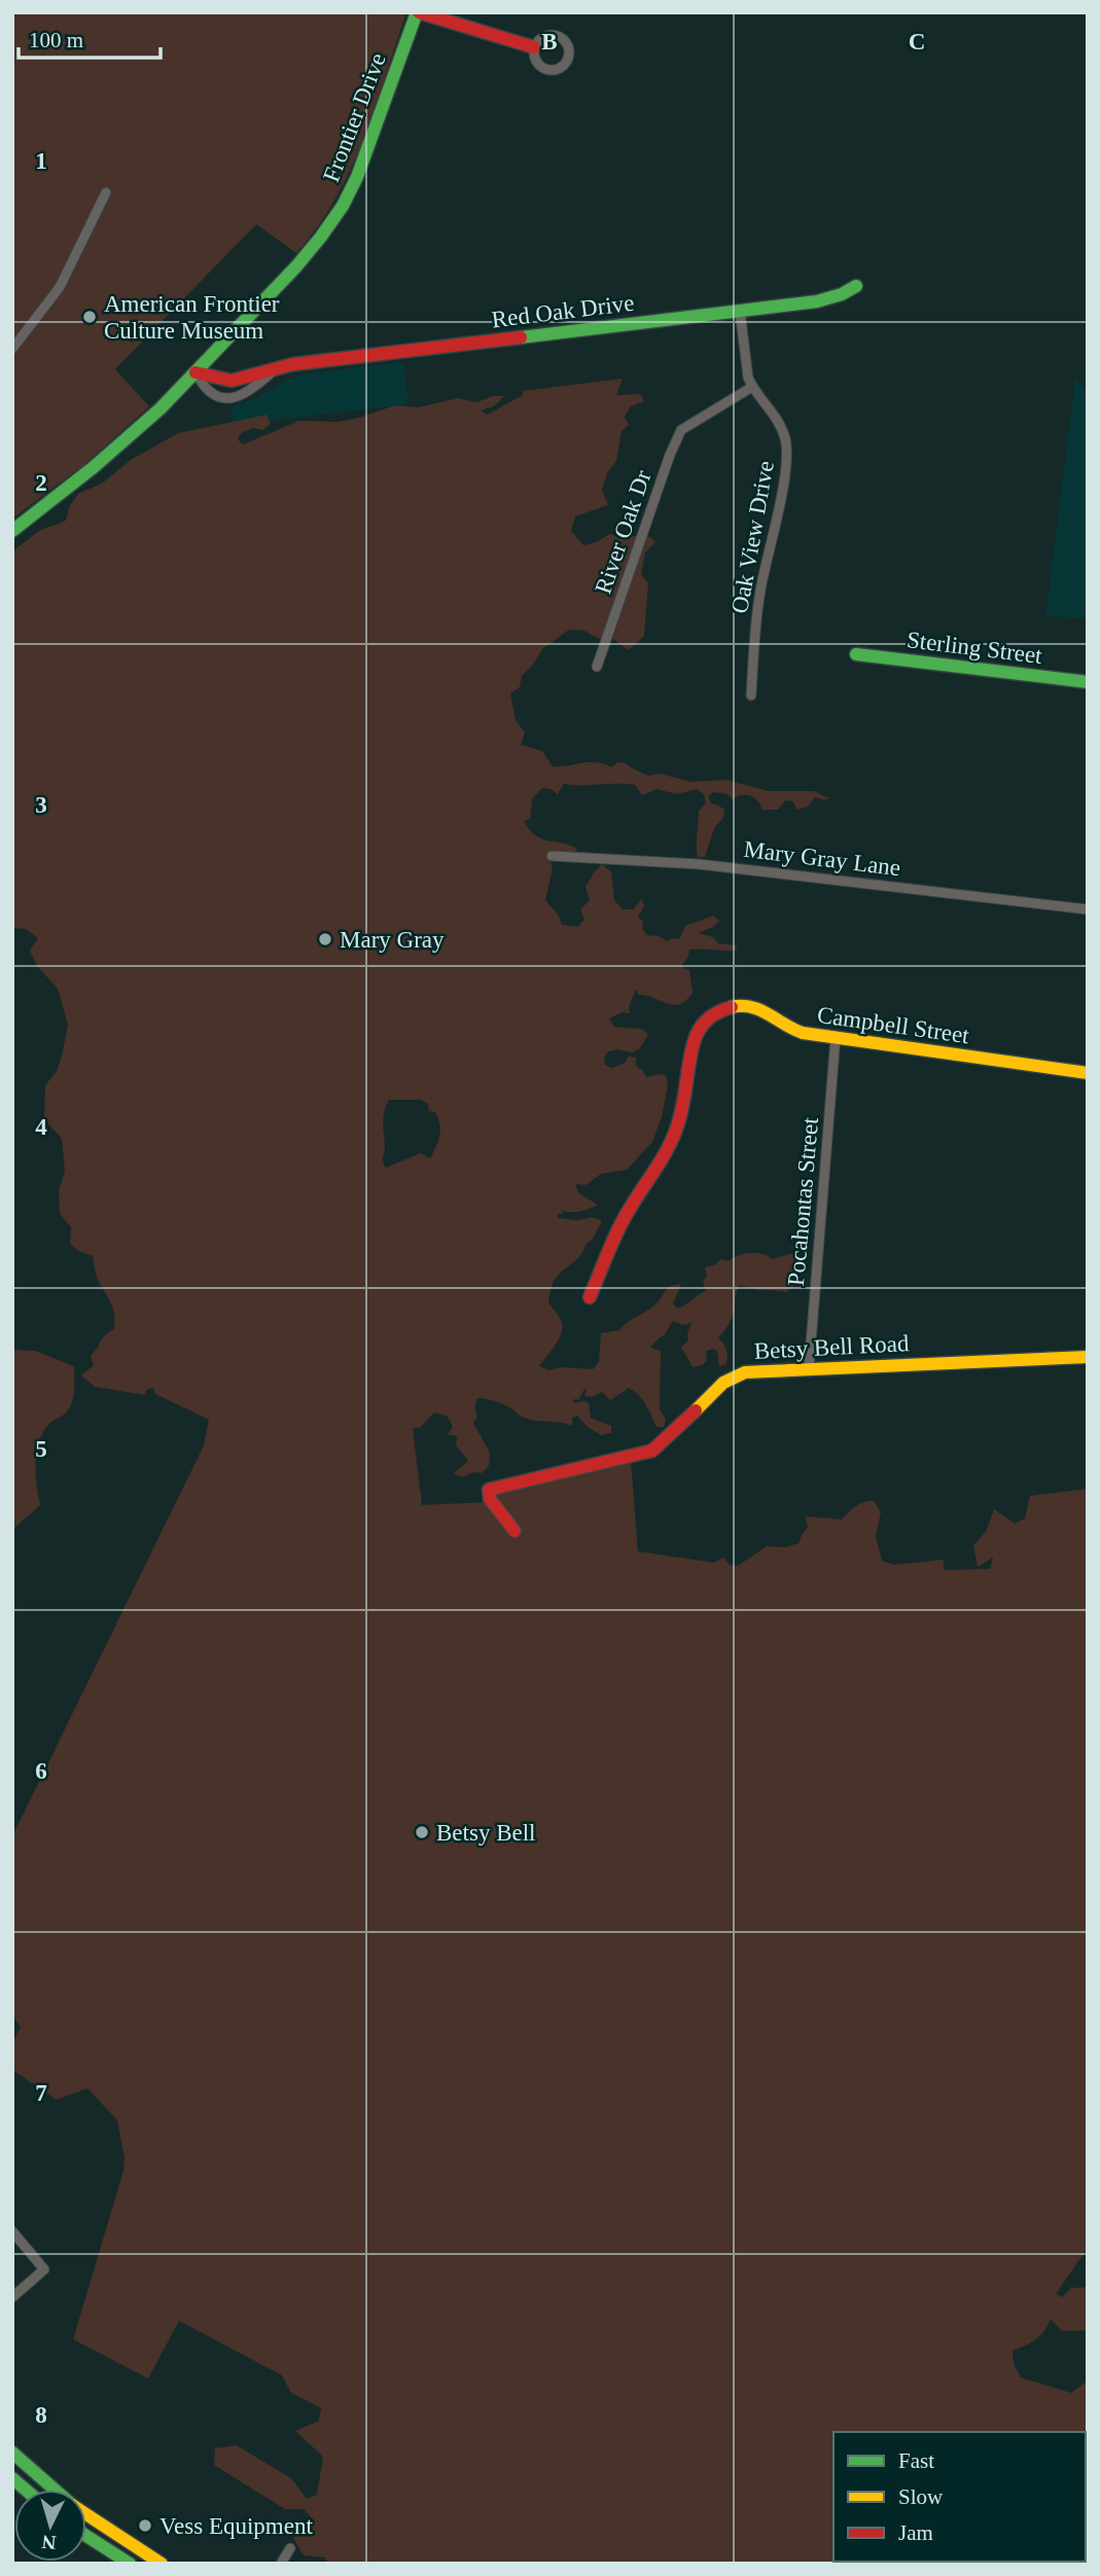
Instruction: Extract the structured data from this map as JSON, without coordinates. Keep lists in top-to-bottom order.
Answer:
{
  "streets": {
    "street": [
      "Frontier Drive",
      "Red Oak Drive",
      "River Oak Dr",
      "Oak View Drive",
      "Sterling Street",
      "Mary Gray Lane",
      "Campbell Street",
      "Pocahontas Street",
      "Betsy Bell Road"
    ]
  },
  "crossings": [
    ["Frontier Drive", "Red Oak Drive"],
    ["Red Oak Drive", "Oak View Drive"],
    ["River Oak Dr", "Oak View Drive"],
    ["Campbell Street", "Pocahontas Street"],
    ["Pocahontas Street", "Betsy Bell Road"]
  ],
  "places": [
    "American Frontier Culture Museum",
    "Mary Gray",
    "Betsy Bell",
    "Vess Equipment"
  ],
  "legend": ["Fast", "Slow", "Jam"],
  "scale_bar": "100 m",
  "north": "bottom",
  "grid": {
    "columns": ["B", "C"],
    "rows": [
      "1",
      "2",
      "3",
      "4",
      "5",
      "6",
      "7",
      "8"
    ]
  }
}
